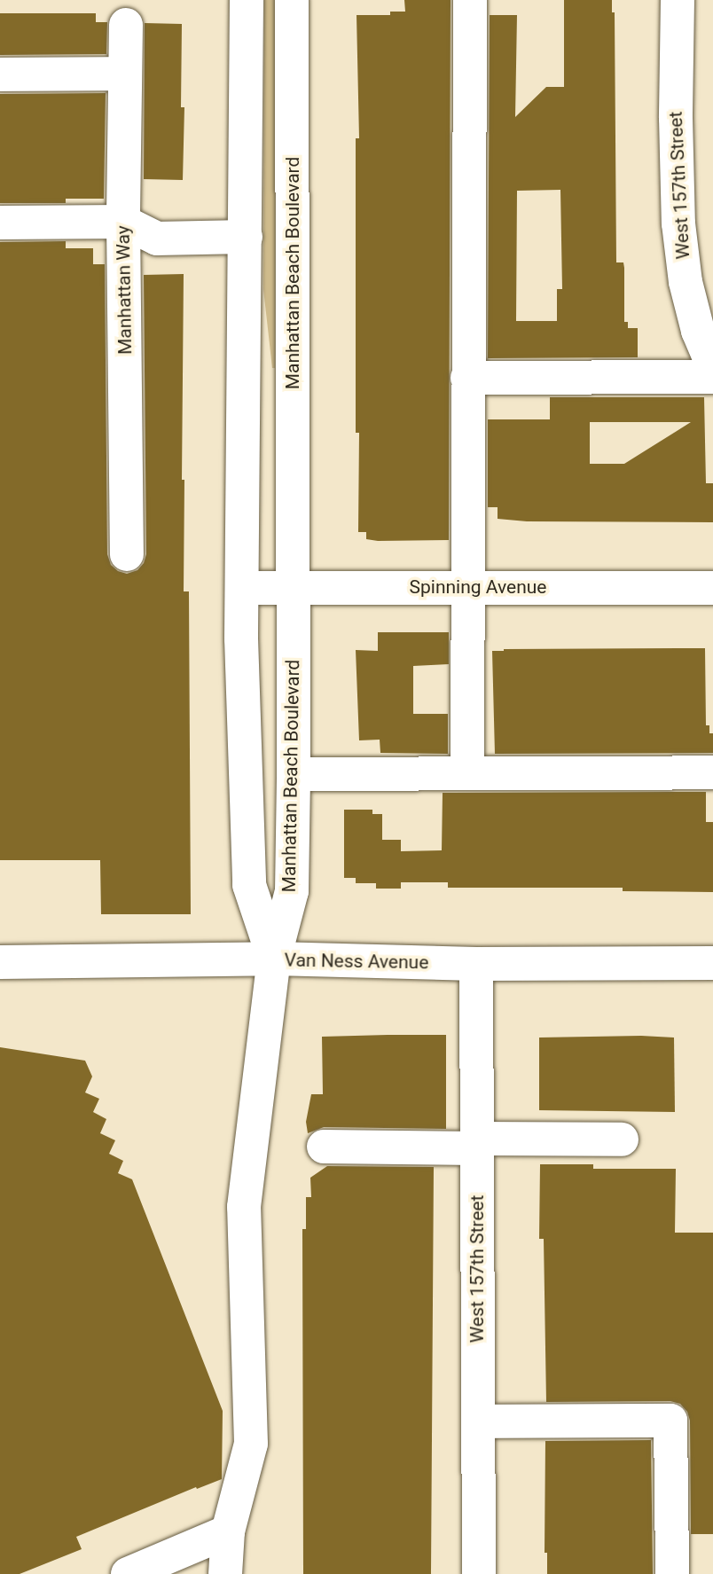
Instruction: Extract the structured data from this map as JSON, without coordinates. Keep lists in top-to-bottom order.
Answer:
{
  "streets": {
    "main road": [
      "West 157th Street",
      "Manhattan Beach Boulevard",
      "Manhattan Way",
      "Spinning Avenue",
      "Van Ness Avenue"
    ]
  },
  "crossings": [
    ["West 157th Street", "Van Ness Avenue"],
    ["Manhattan Beach Boulevard", "Spinning Avenue"],
    ["Manhattan Beach Boulevard", "Van Ness Avenue"]
  ]
}
